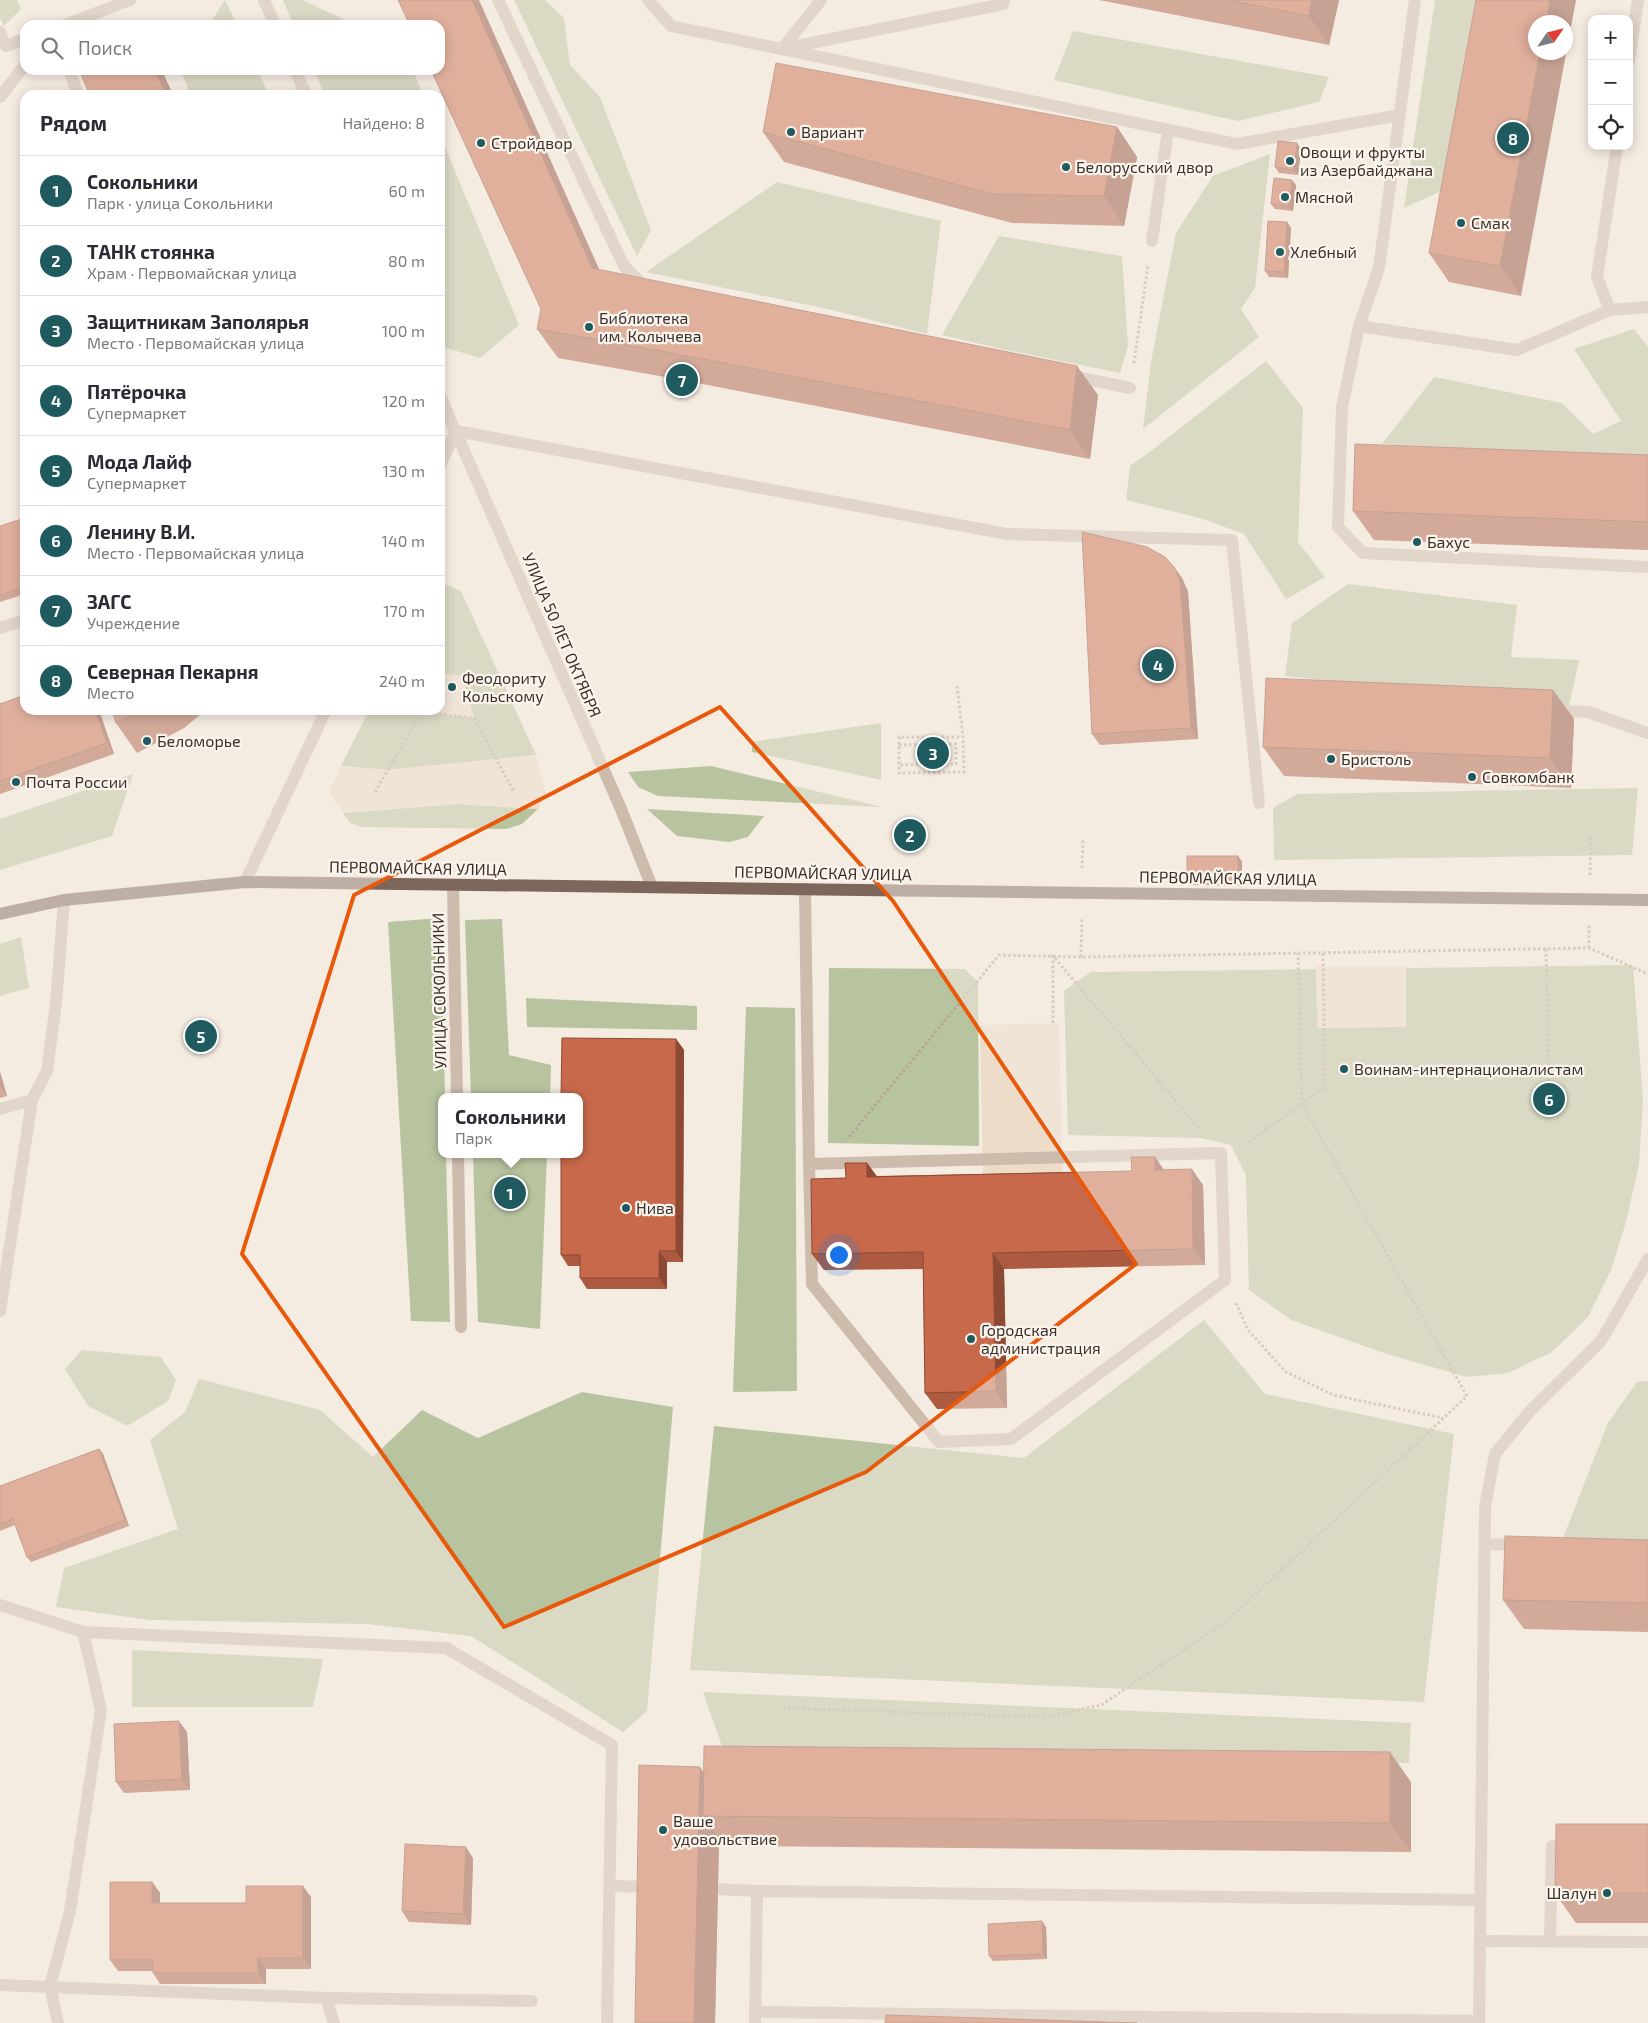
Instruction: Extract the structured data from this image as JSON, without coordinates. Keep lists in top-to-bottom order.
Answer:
{
  "streets": {
    "main road": ["ПЕРВОМАЙСКАЯ УЛИЦА"],
    "street": ["УЛИЦА 50 ЛЕТ ОКТЯБРЯ", "УЛИЦА СОКОЛЬНИКИ"]
  },
  "crossings": [
    ["УЛИЦА 50 ЛЕТ ОКТЯБРЯ", "ПЕРВОМАЙСКАЯ УЛИЦА"],
    ["ПЕРВОМАЙСКАЯ УЛИЦА", "УЛИЦА СОКОЛЬНИКИ"]
  ],
  "places": [
    "Вариант",
    "Стройдвор",
    "Овощи и фрукты из Азербайджана",
    "Белорусский двор",
    "Мясной",
    "Смак",
    "Хлебный",
    "Библиотека им. Колычева",
    "Бахус",
    "Феодориту Кольскому",
    "Беломорье",
    "Бристоль",
    "Совкомбанк",
    "Почта России",
    "Воинам-интернационалистам",
    "Нива",
    "Городская администрация",
    "Ваше удовольствие",
    "Шалун"
  ],
  "north": "top right",
  "page": {
    "map_buttons": ["+", "−"],
    "search": "Поиск",
    "heading": ["Рядом", "Найдено: 8"],
    "pins": [
      "8",
      "7",
      "4",
      "3",
      "2",
      "5",
      "6",
      "1"
    ],
    "list": [
      {
        "mark": "1",
        "name": "Сокольники",
        "note": "Парк · улица Сокольники",
        "value": "60 m"
      },
      {
        "mark": "2",
        "name": "ТАНК стоянка",
        "note": "Храм · Первомайская улица",
        "value": "80 m"
      },
      {
        "mark": "3",
        "name": "Защитникам Заполярья",
        "note": "Место · Первомайская улица",
        "value": "100 m"
      },
      {
        "mark": "4",
        "name": "Пятёрочка",
        "note": "Супермаркет",
        "value": "120 m"
      },
      {
        "mark": "5",
        "name": "Мода Лайф",
        "note": "Супермаркет",
        "value": "130 m"
      },
      {
        "mark": "6",
        "name": "Ленину В.И.",
        "note": "Место · Первомайская улица",
        "value": "140 m"
      },
      {
        "mark": "7",
        "name": "ЗАГС",
        "note": "Учреждение",
        "value": "170 m"
      },
      {
        "mark": "8",
        "name": "Северная Пекарня",
        "note": "Место",
        "value": "240 m"
      }
    ],
    "popup": ["Сокольники", "Парк"]
  }
}
